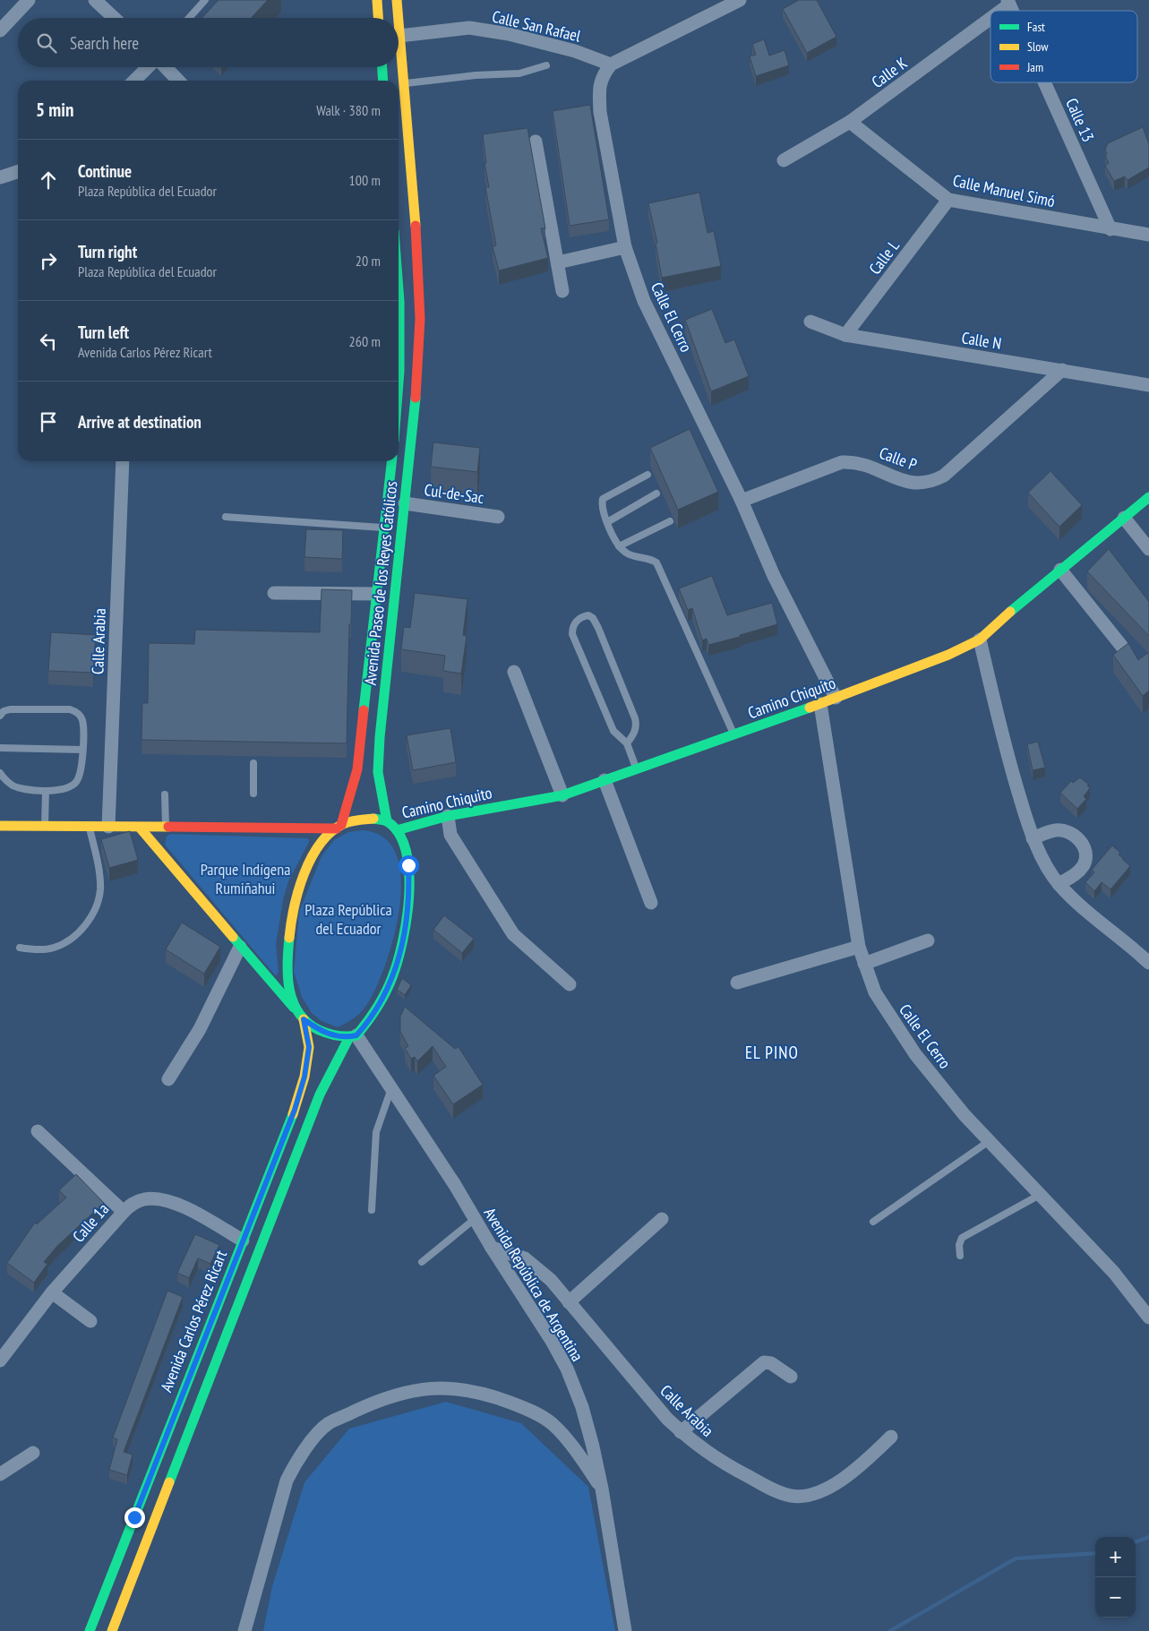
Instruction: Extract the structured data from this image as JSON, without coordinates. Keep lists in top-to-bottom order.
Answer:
{
  "streets": {
    "main road": ["Avenida Paseo de los Reyes Católicos", "Camino Chiquito", "Avenida Carlos Pérez Ricart"],
    "street": [
      "Calle San Rafael",
      "Calle K",
      "Calle 13",
      "Calle Manuel Simó",
      "Calle L",
      "Calle El Cerro",
      "Calle N",
      "Calle P",
      "Cul-de-Sac",
      "Calle Arabia",
      "Calle 1a",
      "Avenida República de Argentina"
    ]
  },
  "crossings": [
    ["Calle San Rafael", "Calle El Cerro"],
    ["Calle San Rafael", "Avenida Paseo de los Reyes Católicos"],
    ["Calle K", "Calle Manuel Simó"],
    ["Calle 13", "Calle Manuel Simó"],
    ["Calle Manuel Simó", "Calle L"],
    ["Calle L", "Calle N"],
    ["Calle El Cerro", "Calle P"],
    ["Calle El Cerro", "Camino Chiquito"],
    ["Calle N", "Calle P"],
    ["Cul-de-Sac", "Avenida Paseo de los Reyes Católicos"],
    ["Calle Arabia", "Avenida República de Argentina"],
    ["Calle 1a", "Avenida Carlos Pérez Ricart"]
  ],
  "districts": ["EL PINO"],
  "parks": ["Parque Indígena Rumiñahui", "Plaza República del Ecuador"],
  "legend": ["Fast", "Slow", "Jam"],
  "page": {
    "search": "Search here",
    "heading": ["5 min", "Walk · 380 m"],
    "list": [
      ["Continue", "Plaza República del Ecuador", "100 m"],
      ["Turn right", "Plaza República del Ecuador", "20 m"],
      ["Turn left", "Avenida Carlos Pérez Ricart", "260 m"],
      "Arrive at destination"
    ],
    "map_buttons": ["+", "−"]
  }
}
